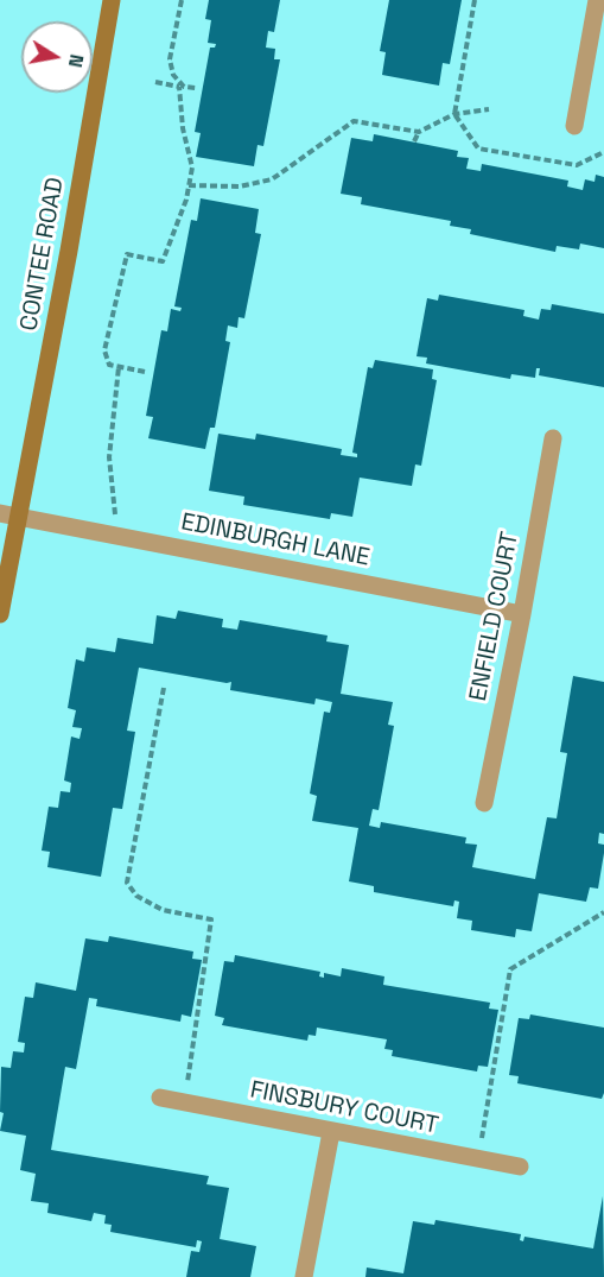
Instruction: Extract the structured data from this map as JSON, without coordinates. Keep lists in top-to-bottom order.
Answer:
{
  "streets": {
    "street": [
      "CONTEE ROAD",
      "EDINBURGH LANE",
      "ENFIELD COURT",
      "FINSBURY COURT"
    ]
  },
  "crossings": [
    ["CONTEE ROAD", "EDINBURGH LANE"],
    ["EDINBURGH LANE", "ENFIELD COURT"]
  ],
  "north": "right"
}
